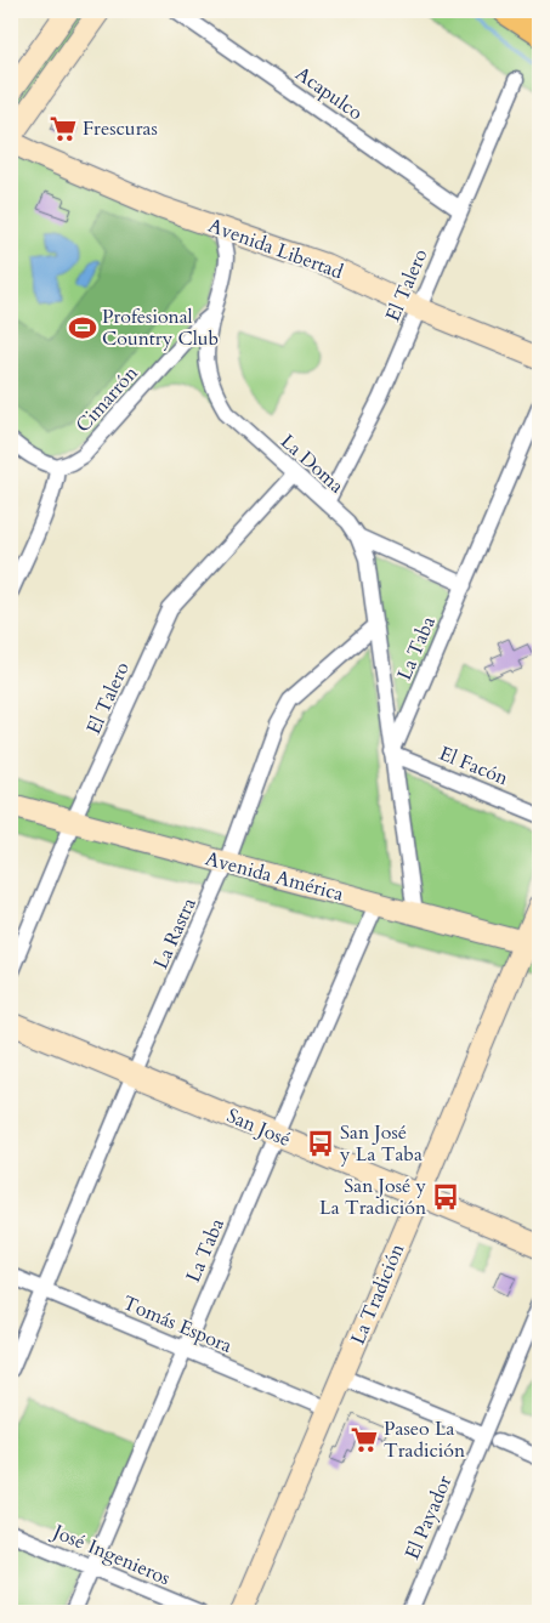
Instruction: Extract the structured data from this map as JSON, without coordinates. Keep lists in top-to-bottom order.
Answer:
{
  "streets": {
    "street": [
      "Acapulco",
      "Avenida Libertad",
      "El Talero",
      "Cimarrón",
      "La Doma",
      "La Taba",
      "El Facón",
      "Avenida América",
      "La Rastra",
      "San José",
      "La Tradición",
      "Tomás Espora",
      "El Payador",
      "José Ingenieros"
    ]
  },
  "crossings": [
    ["Acapulco", "El Talero"],
    ["Avenida Libertad", "El Talero"],
    ["El Talero", "La Doma"],
    ["El Talero", "Avenida América"],
    ["Cimarrón", "La Doma"],
    ["La Doma", "La Taba"],
    ["La Taba", "El Facón"],
    ["La Taba", "Avenida América"],
    ["La Taba", "San José"],
    ["La Taba", "Tomás Espora"],
    ["La Taba", "José Ingenieros"],
    ["Avenida América", "La Rastra"],
    ["Avenida América", "La Tradición"],
    ["La Rastra", "San José"],
    ["La Rastra", "Tomás Espora"],
    ["San José", "La Tradición"],
    ["La Tradición", "Tomás Espora"]
  ],
  "places": {
    "supermarket": ["Frescuras", "Paseo La Tradición"],
    "sports": ["Profesional Country Club"],
    "bus stop": ["San José y La Taba", "San José y La Tradición"]
  }
}
